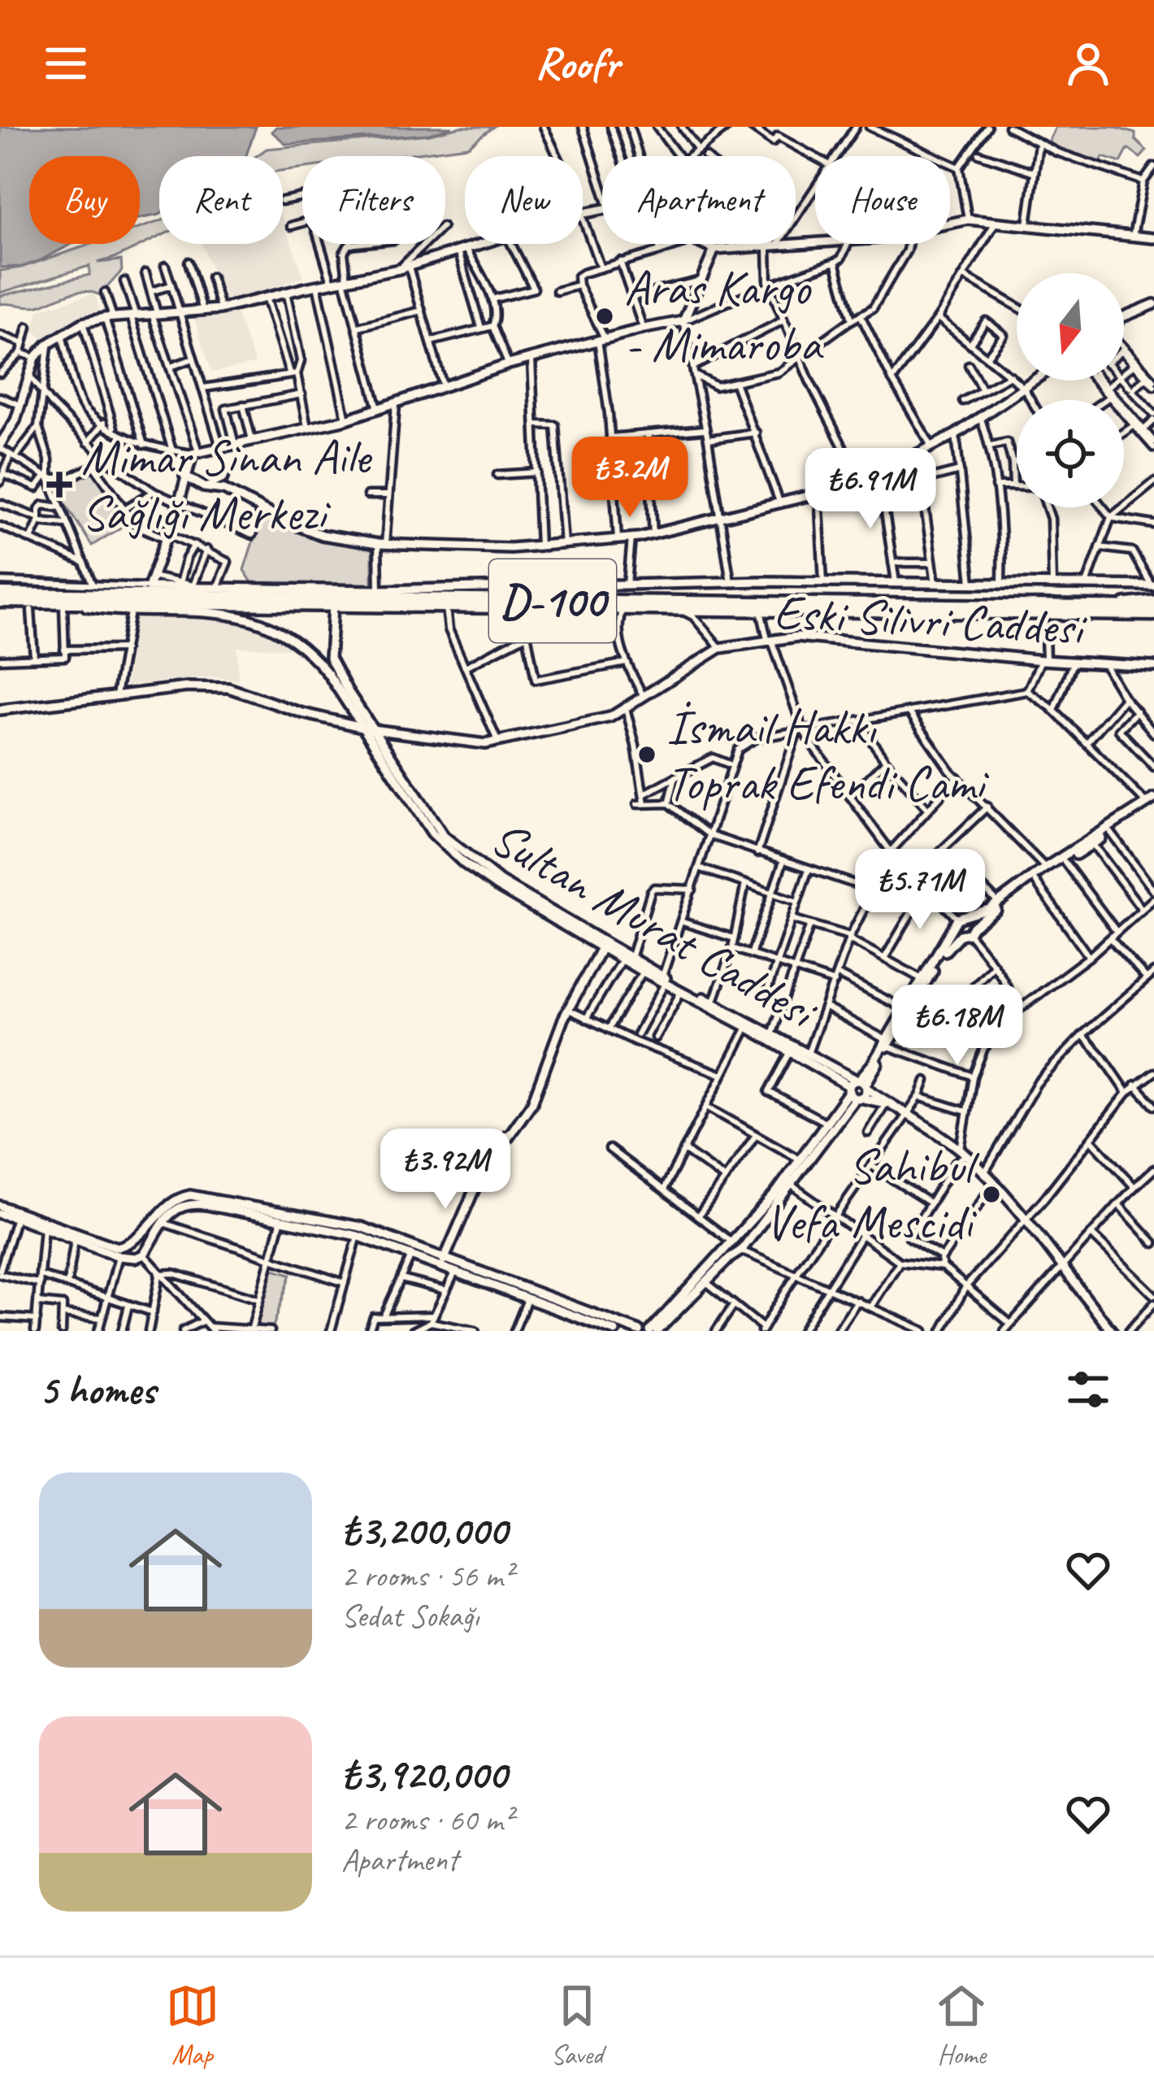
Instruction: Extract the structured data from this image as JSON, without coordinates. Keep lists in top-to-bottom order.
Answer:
{
  "streets": {
    "highway": ["D-100"],
    "main road": ["Eski Silivri Caddesi", "Sultan Murat Caddesi"]
  },
  "crossings": [
    ["D-100", "Sultan Murat Caddesi"],
    ["Eski Silivri Caddesi", "Sultan Murat Caddesi"]
  ],
  "places": {
    "other": ["Aras Kargo - Mimaroba", "İsmail Hakkı Toprak Efendi Cami", "Sahibul Vefa Mescidi"],
    "health": ["Mimar Sinan Aile Sağlığı Merkezi"]
  },
  "north": "bottom",
  "page": {
    "header": "Roofr",
    "chip": [
      "Buy",
      "Rent",
      "Filters",
      "New",
      "Apartment",
      "House"
    ],
    "price": [
      "₺3.2M",
      "₺6.91M",
      "₺5.71M",
      "₺6.18M",
      "₺3.92M"
    ],
    "heading": "5 homes",
    "list": [
      {
        "name": "₺3,200,000",
        "note": "2 rooms · 56 m² · Sedat Sokağı"
      },
      {
        "name": "₺3,920,000",
        "note": "2 rooms · 60 m² · Apartment"
      }
    ],
    "tabs": ["Map", "Saved", "Home"]
  }
}
